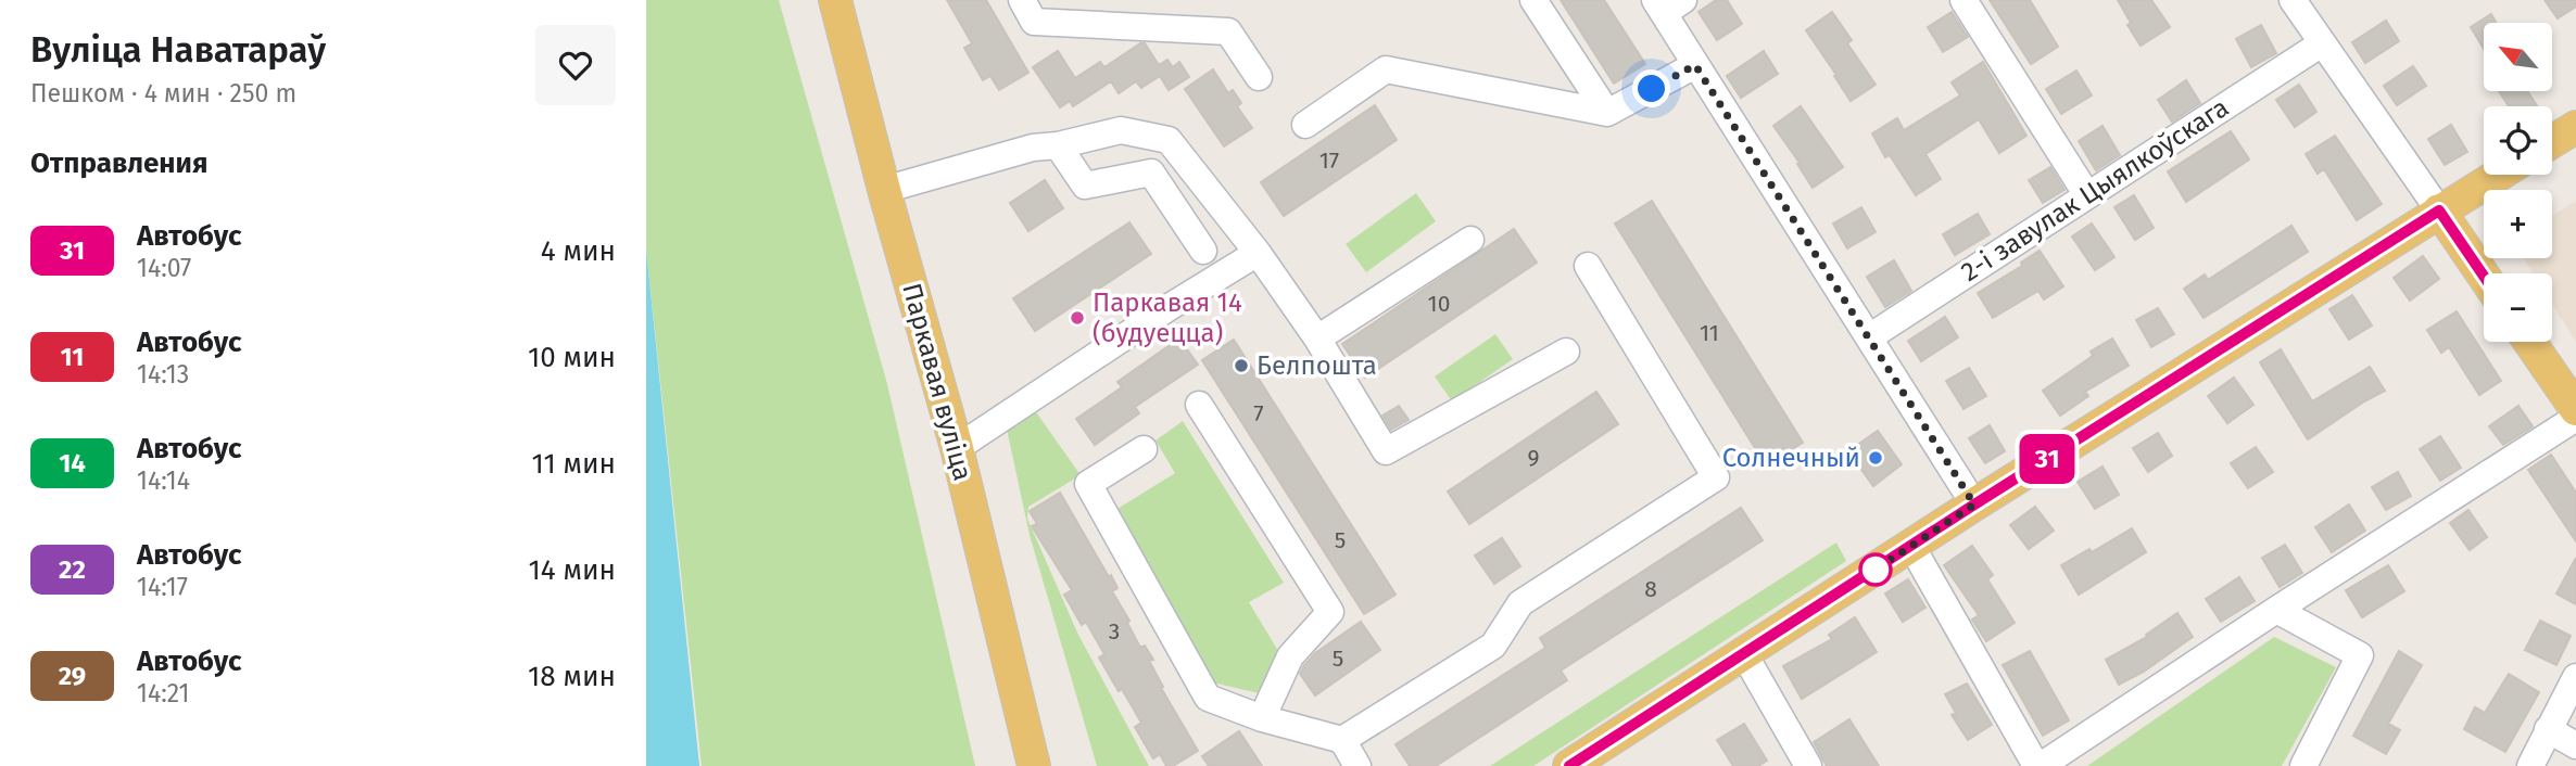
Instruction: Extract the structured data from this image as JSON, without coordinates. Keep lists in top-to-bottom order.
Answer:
{
  "streets": {
    "main road": ["Паркавая вуліца"],
    "street": ["2-і завулак Цыялкоўскага"]
  },
  "places": ["Паркавая 14 (будуецца)", "Белпошта", "Солнечный"],
  "lines": ["bus line 31"],
  "house_numbers": [
    "17",
    "10",
    "11",
    "7",
    "9",
    "5",
    "8",
    "3",
    "5"
  ],
  "north": "top left",
  "page": {
    "heading": [
      ["Вуліца Наватараў", "Пешком · 4 мин · 250 m"],
      "Отправления"
    ],
    "on_map": "31",
    "map_buttons": ["+", "−"],
    "list": [
      {
        "mark": "31",
        "name": "Автобус",
        "note": "14:07",
        "value": "4 мин"
      },
      {
        "mark": "11",
        "name": "Автобус",
        "note": "14:13",
        "value": "10 мин"
      },
      {
        "mark": "14",
        "name": "Автобус",
        "note": "14:14",
        "value": "11 мин"
      },
      {
        "mark": "22",
        "name": "Автобус",
        "note": "14:17",
        "value": "14 мин"
      },
      {
        "mark": "29",
        "name": "Автобус",
        "note": "14:21",
        "value": "18 мин"
      }
    ]
  }
}
